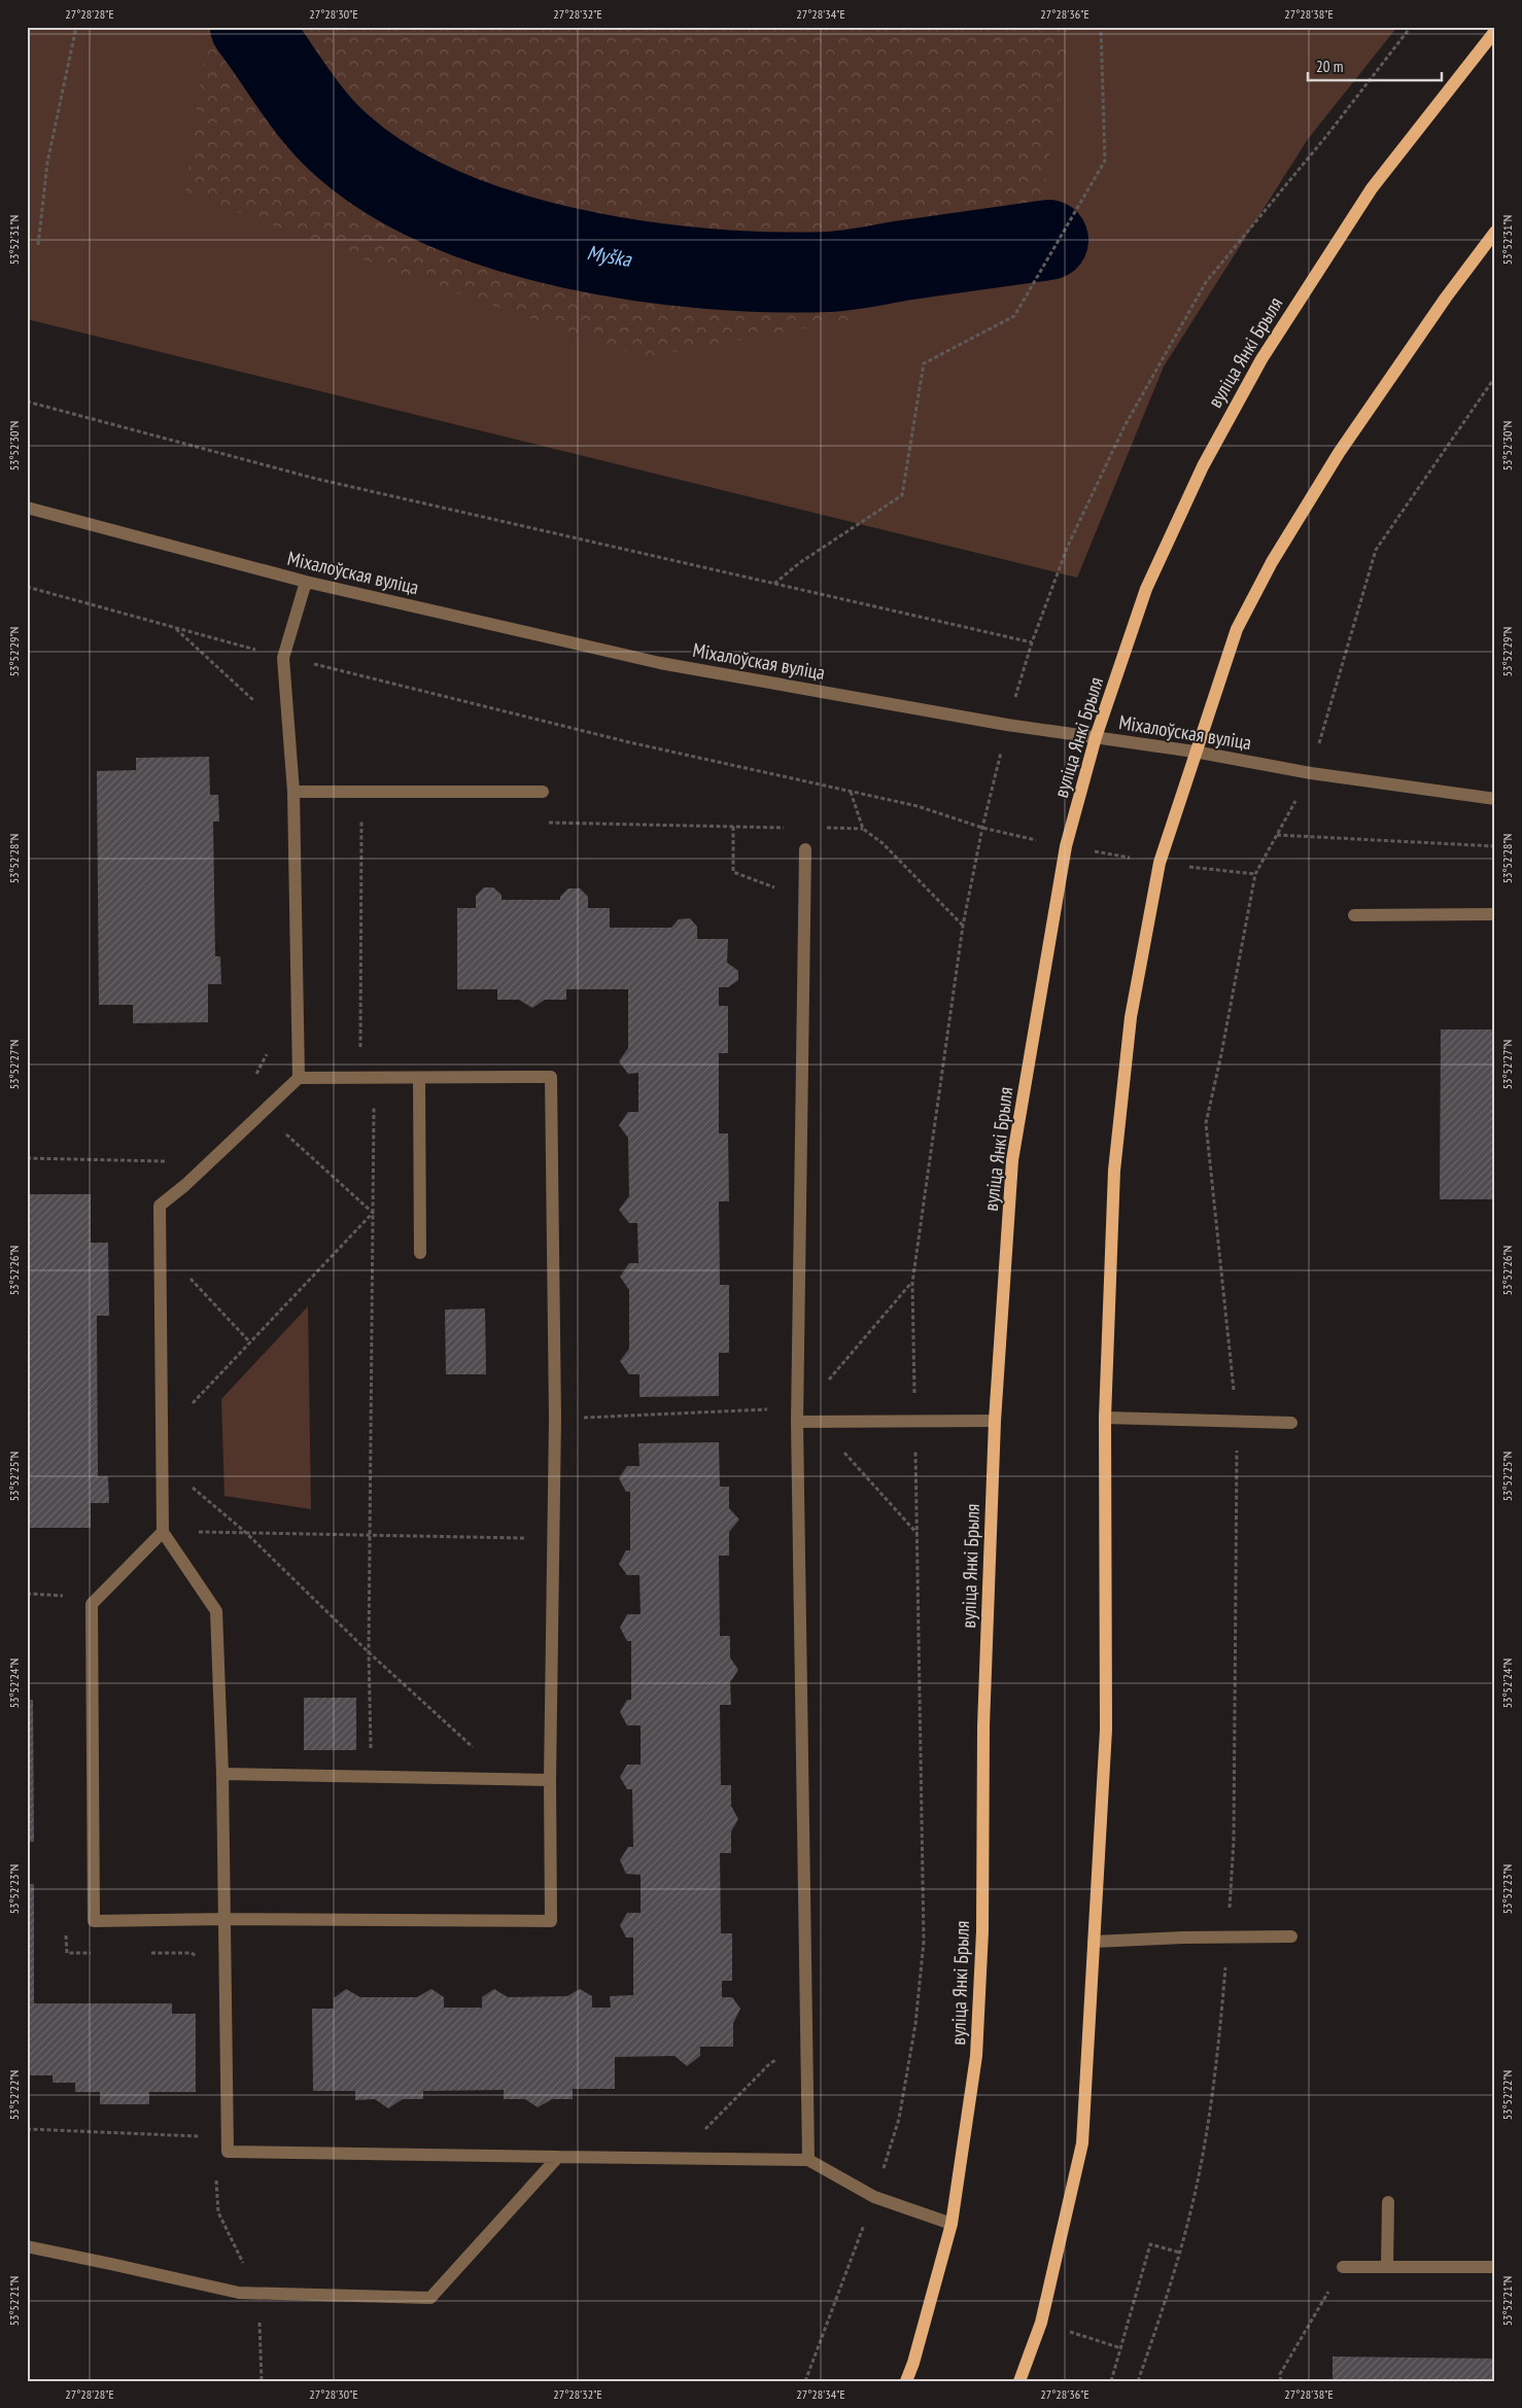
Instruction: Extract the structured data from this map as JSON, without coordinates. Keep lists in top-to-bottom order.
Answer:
{
  "streets": {
    "main road": ["вуліца Янкі Брыля"],
    "street": ["Міхалоўская вуліца"]
  },
  "crossings": [
    ["вуліца Янкі Брыля", "Міхалоўская вуліца"]
  ],
  "water": ["Муška"],
  "scale_bar": "20 m",
  "coordinates": [
    "27°28'28\"E",
    "27°28'30\"E",
    "27°28'32\"E",
    "27°28'34\"E",
    "27°28'36\"E",
    "27°28'38\"E",
    "53°52'31\"N",
    "53°52'30\"N",
    "53°52'29\"N",
    "53°52'28\"N",
    "53°52'27\"N",
    "53°52'26\"N",
    "53°52'25\"N",
    "53°52'24\"N",
    "53°52'23\"N",
    "53°52'22\"N",
    "53°52'21\"N"
  ]
}
